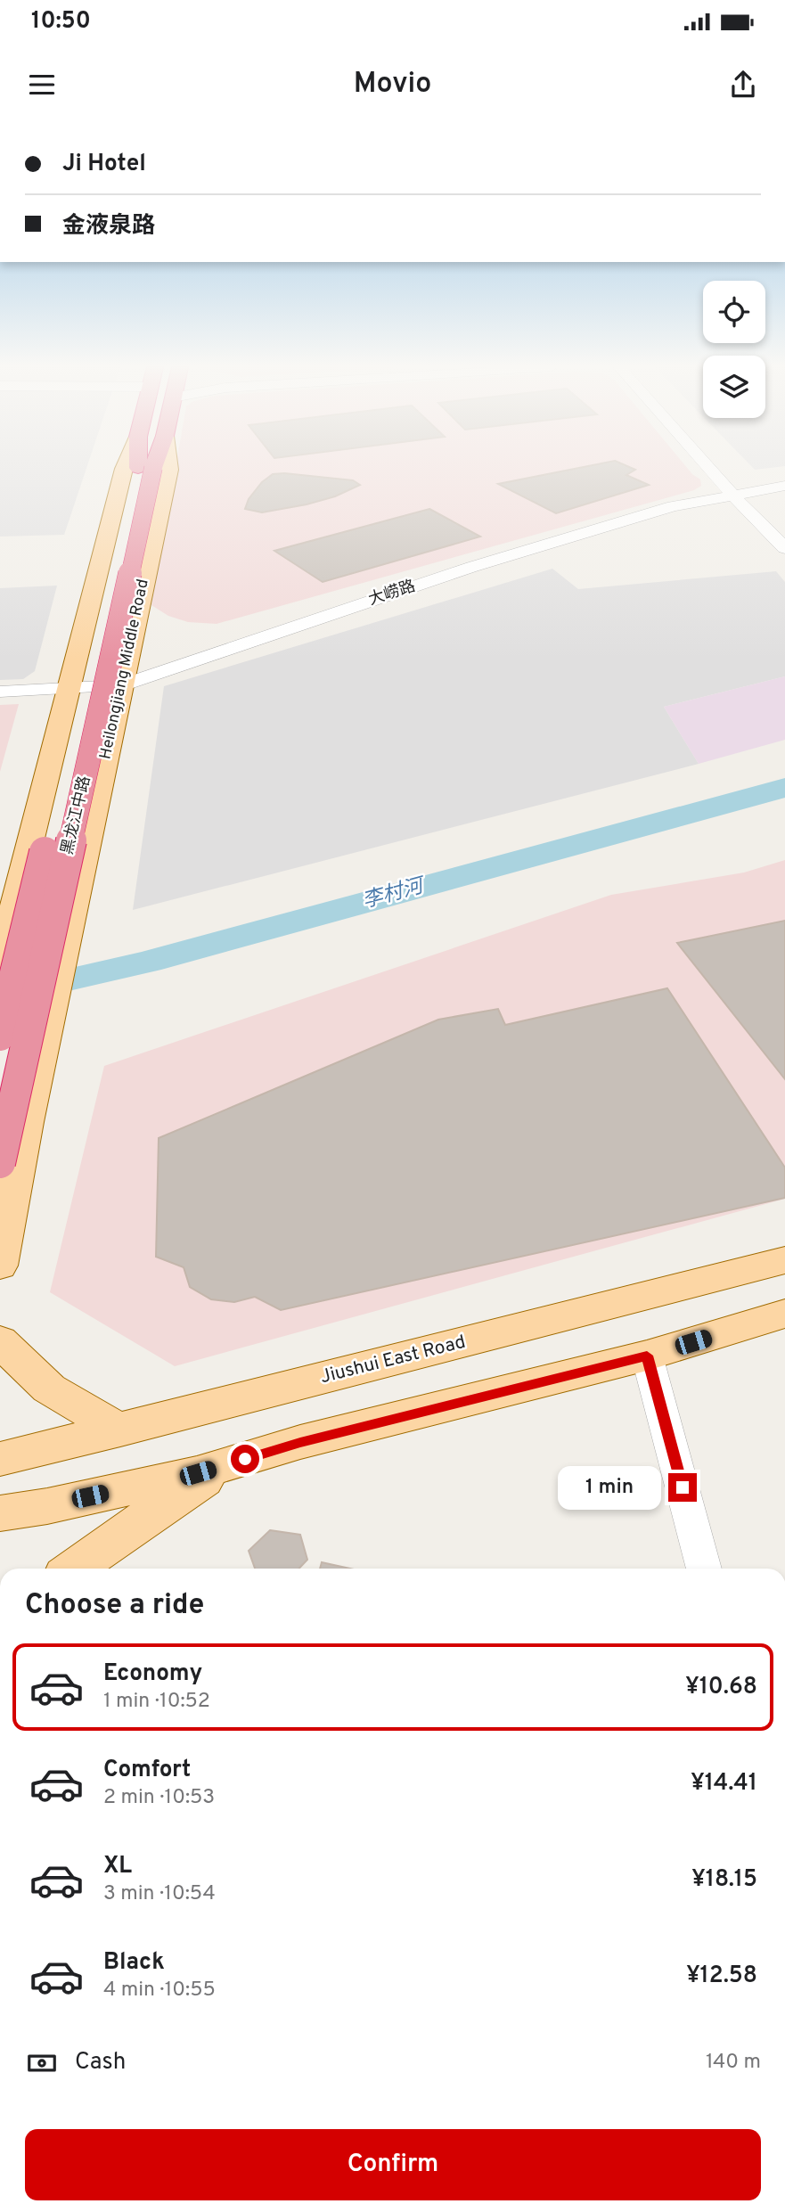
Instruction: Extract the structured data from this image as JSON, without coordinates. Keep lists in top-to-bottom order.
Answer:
{
  "streets": {
    "highway": ["黑龙江中路"],
    "main road": ["Heilongjiang Middle Road", "Jiushui East Road"],
    "street": ["大崂路"]
  },
  "crossings": [
    ["大崂路", "Heilongjiang Middle Road"]
  ],
  "water": ["李村河"],
  "page": {
    "status": "10:50",
    "header": "Movio",
    "banner": ["Ji Hotel", "金液泉路"],
    "bubble": "1 min",
    "heading": "Choose a ride",
    "list": [
      {
        "name": "Economy",
        "note": "1 min · 10:52",
        "value": "¥10.68"
      },
      {
        "name": "Comfort",
        "note": "2 min · 10:53",
        "value": "¥14.41"
      },
      {
        "name": "XL",
        "note": "3 min · 10:54",
        "value": "¥18.15"
      },
      {
        "name": "Black",
        "note": "4 min · 10:55",
        "value": "¥12.58"
      }
    ],
    "pay": ["Cash", "140 m"],
    "buttons": "Confirm"
  }
}
